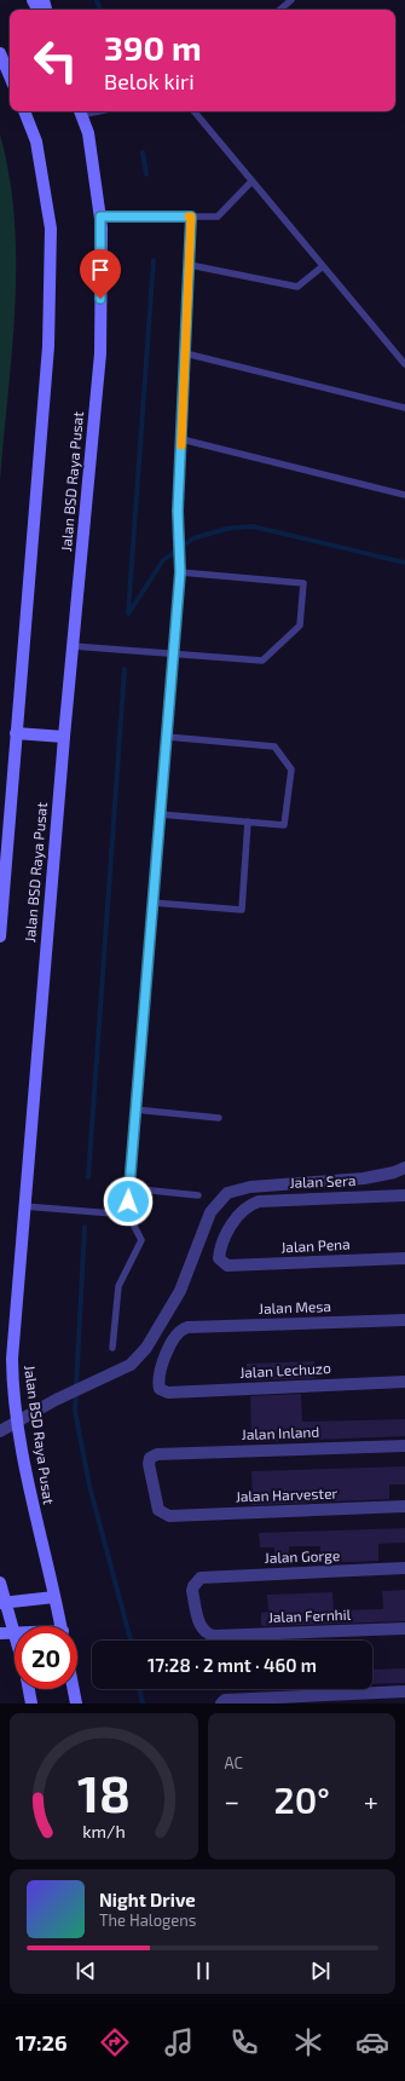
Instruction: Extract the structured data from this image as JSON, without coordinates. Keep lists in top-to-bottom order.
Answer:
{
  "streets": {
    "main road": ["Jalan BSD Raya Pusat"],
    "street": [
      "Jalan Sera",
      "Jalan Pena",
      "Jalan Mesa",
      "Jalan Lechuzo",
      "Jalan Inland",
      "Jalan Harvester",
      "Jalan Gorge",
      "Jalan Fernhil"
    ]
  },
  "crossings": [
    ["Jalan Sera", "Jalan Pena"],
    ["Jalan Mesa", "Jalan Lechuzo"],
    ["Jalan Inland", "Jalan Harvester"],
    ["Jalan Gorge", "Jalan Fernhil"]
  ],
  "page": {
    "turn": ["390 m", "Belok kiri"],
    "limit": "20",
    "trip": "17:28 · 2 mnt · 460 m",
    "tile": "AC",
    "heat": ["−", "20°", "+"],
    "song": ["Night Drive", "The Halogens"],
    "tabs": "17:26",
    "gauge": ["18", "km/h"]
  }
}
